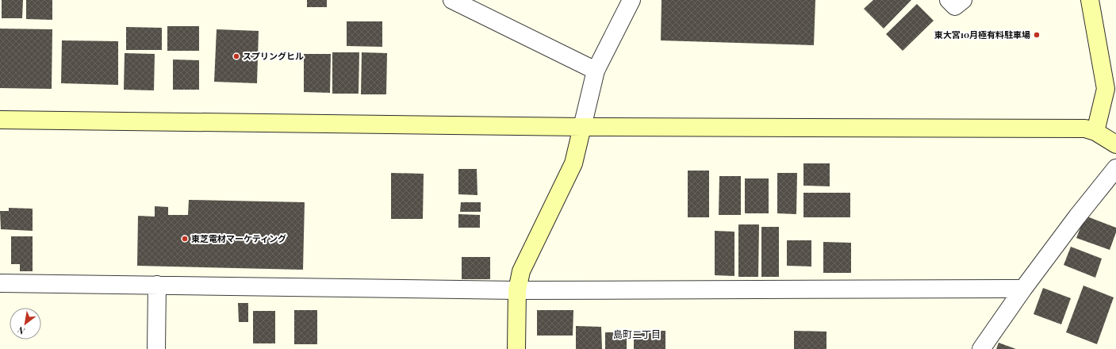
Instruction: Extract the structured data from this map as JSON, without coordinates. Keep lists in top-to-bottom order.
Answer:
{
  "districts": ["島町二丁目"],
  "places": ["東大宮10月極有料駐車場", "スプリングヒル", "東芝電材マーケティング"],
  "north": "bottom left"
}
